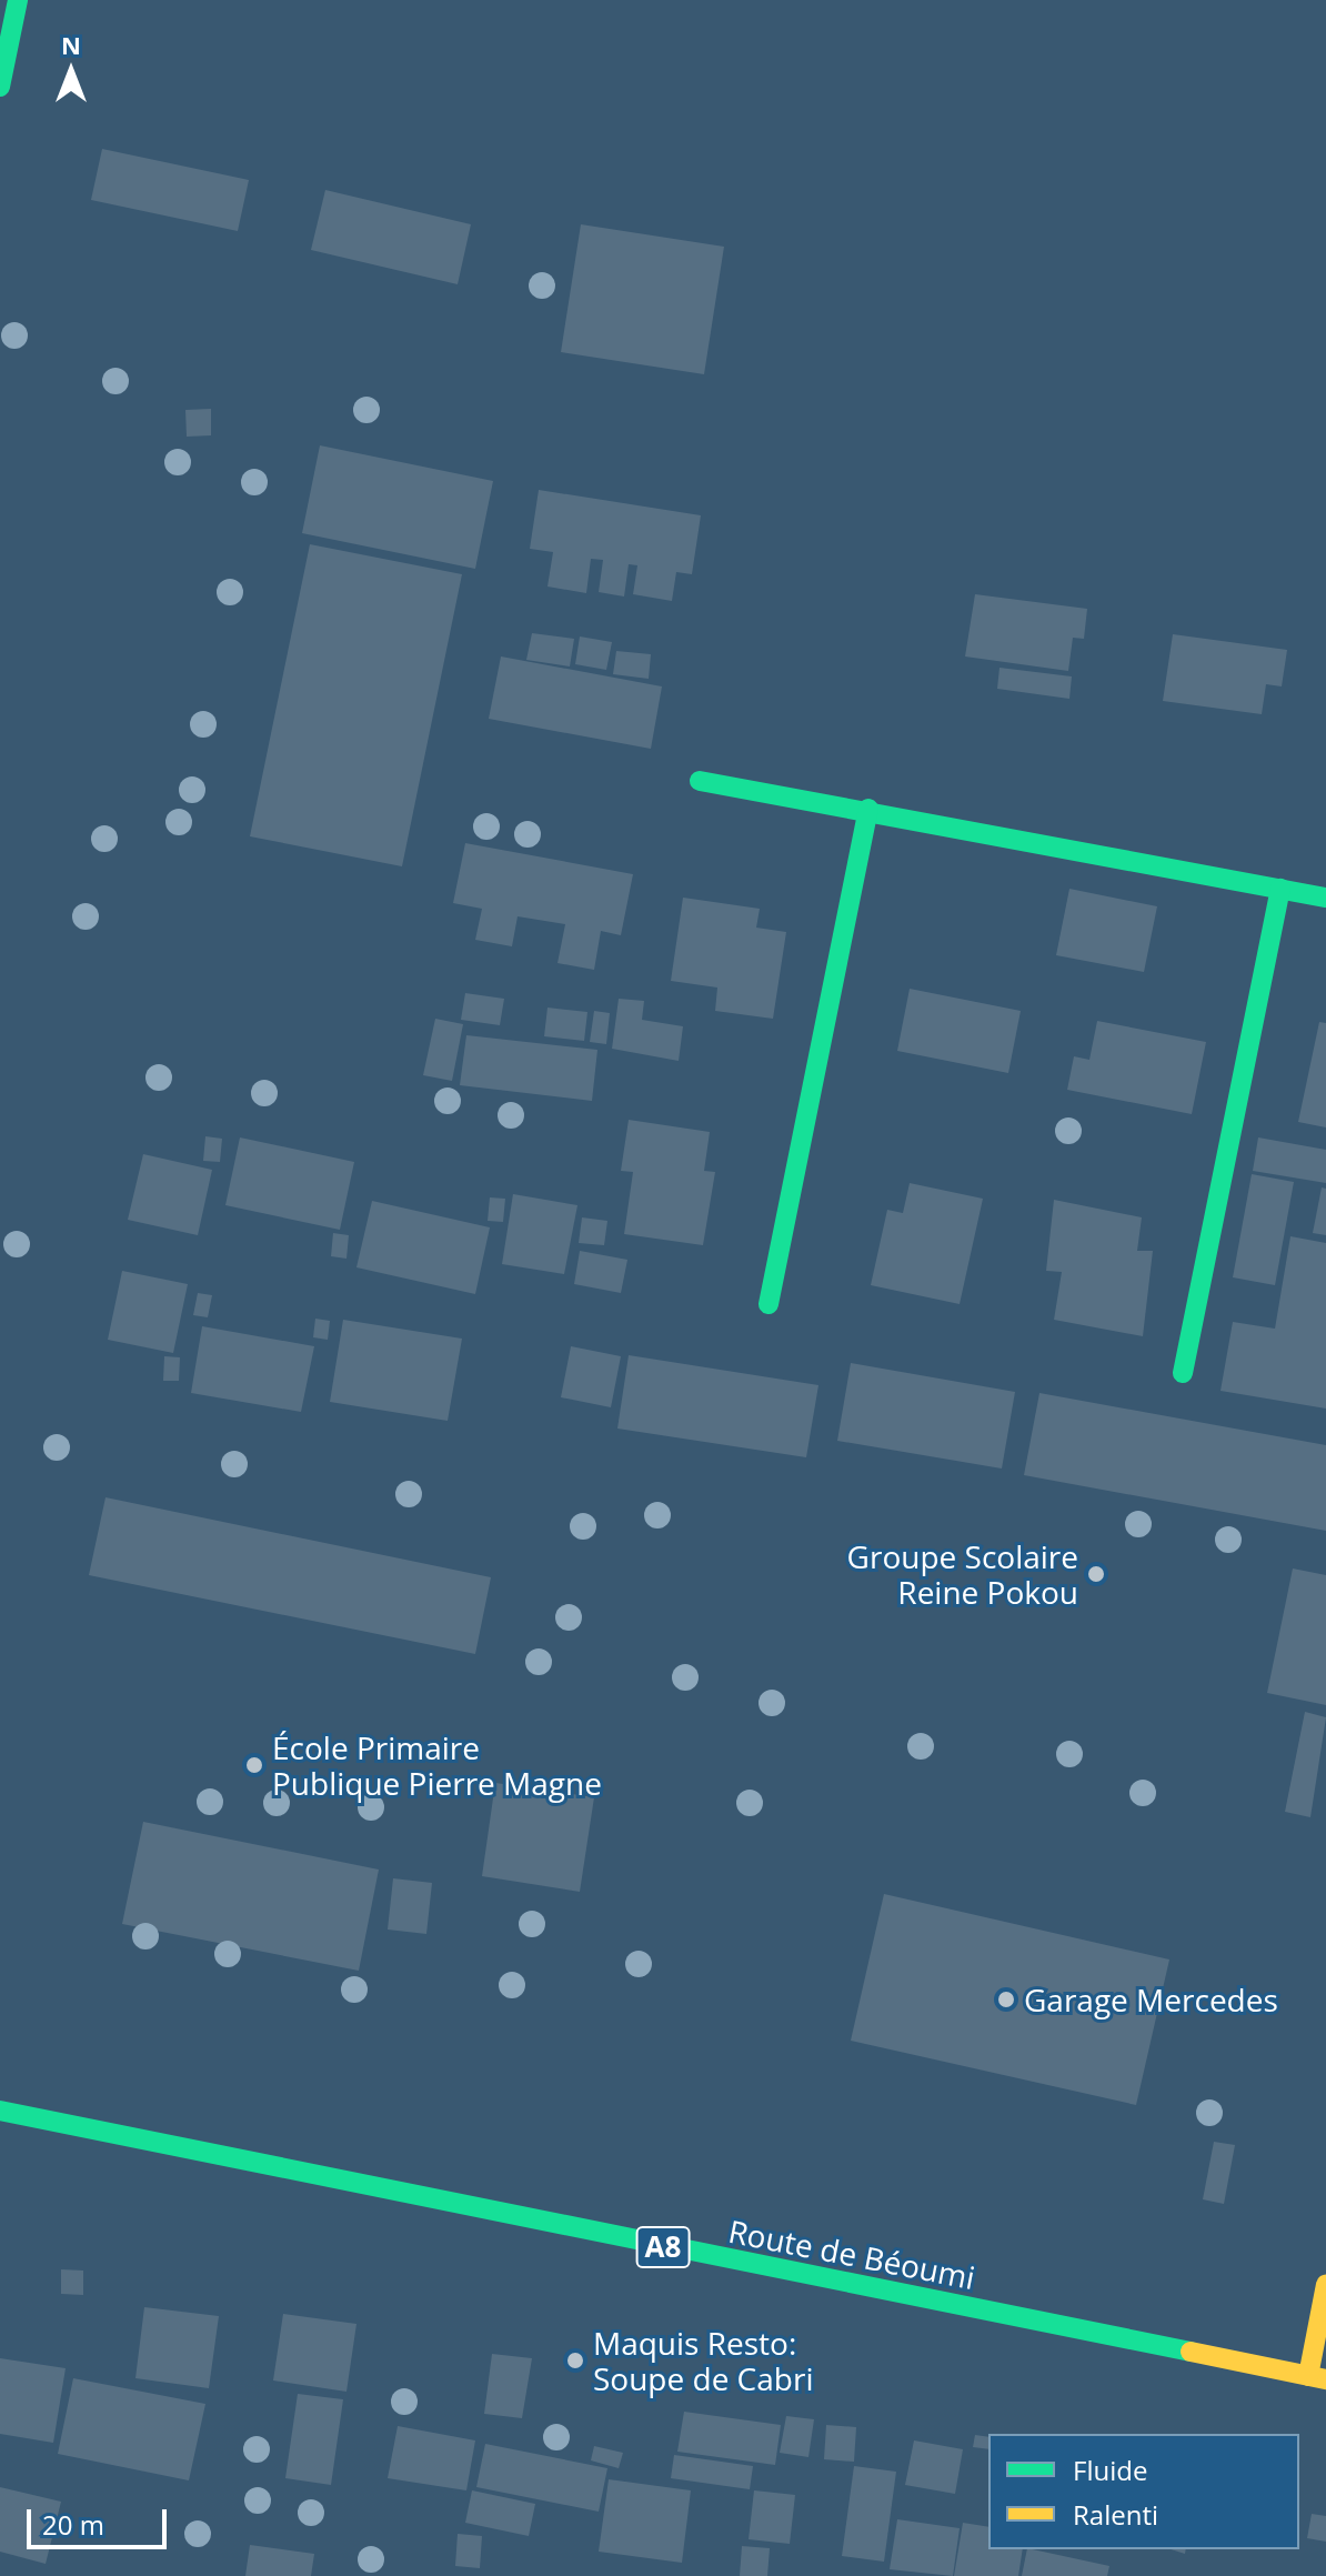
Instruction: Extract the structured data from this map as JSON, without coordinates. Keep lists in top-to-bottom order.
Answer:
{
  "streets": {
    "street": ["A8", "Route de Béoumi"]
  },
  "places": [
    "Groupe Scolaire Reine Pokou",
    "École Primaire Publique Pierre Magne",
    "Garage Mercedes",
    "Maquis Resto: Soupe de Cabri"
  ],
  "legend": ["Fluide", "Ralenti"],
  "scale_bar": "20 m",
  "north": "top"
}
